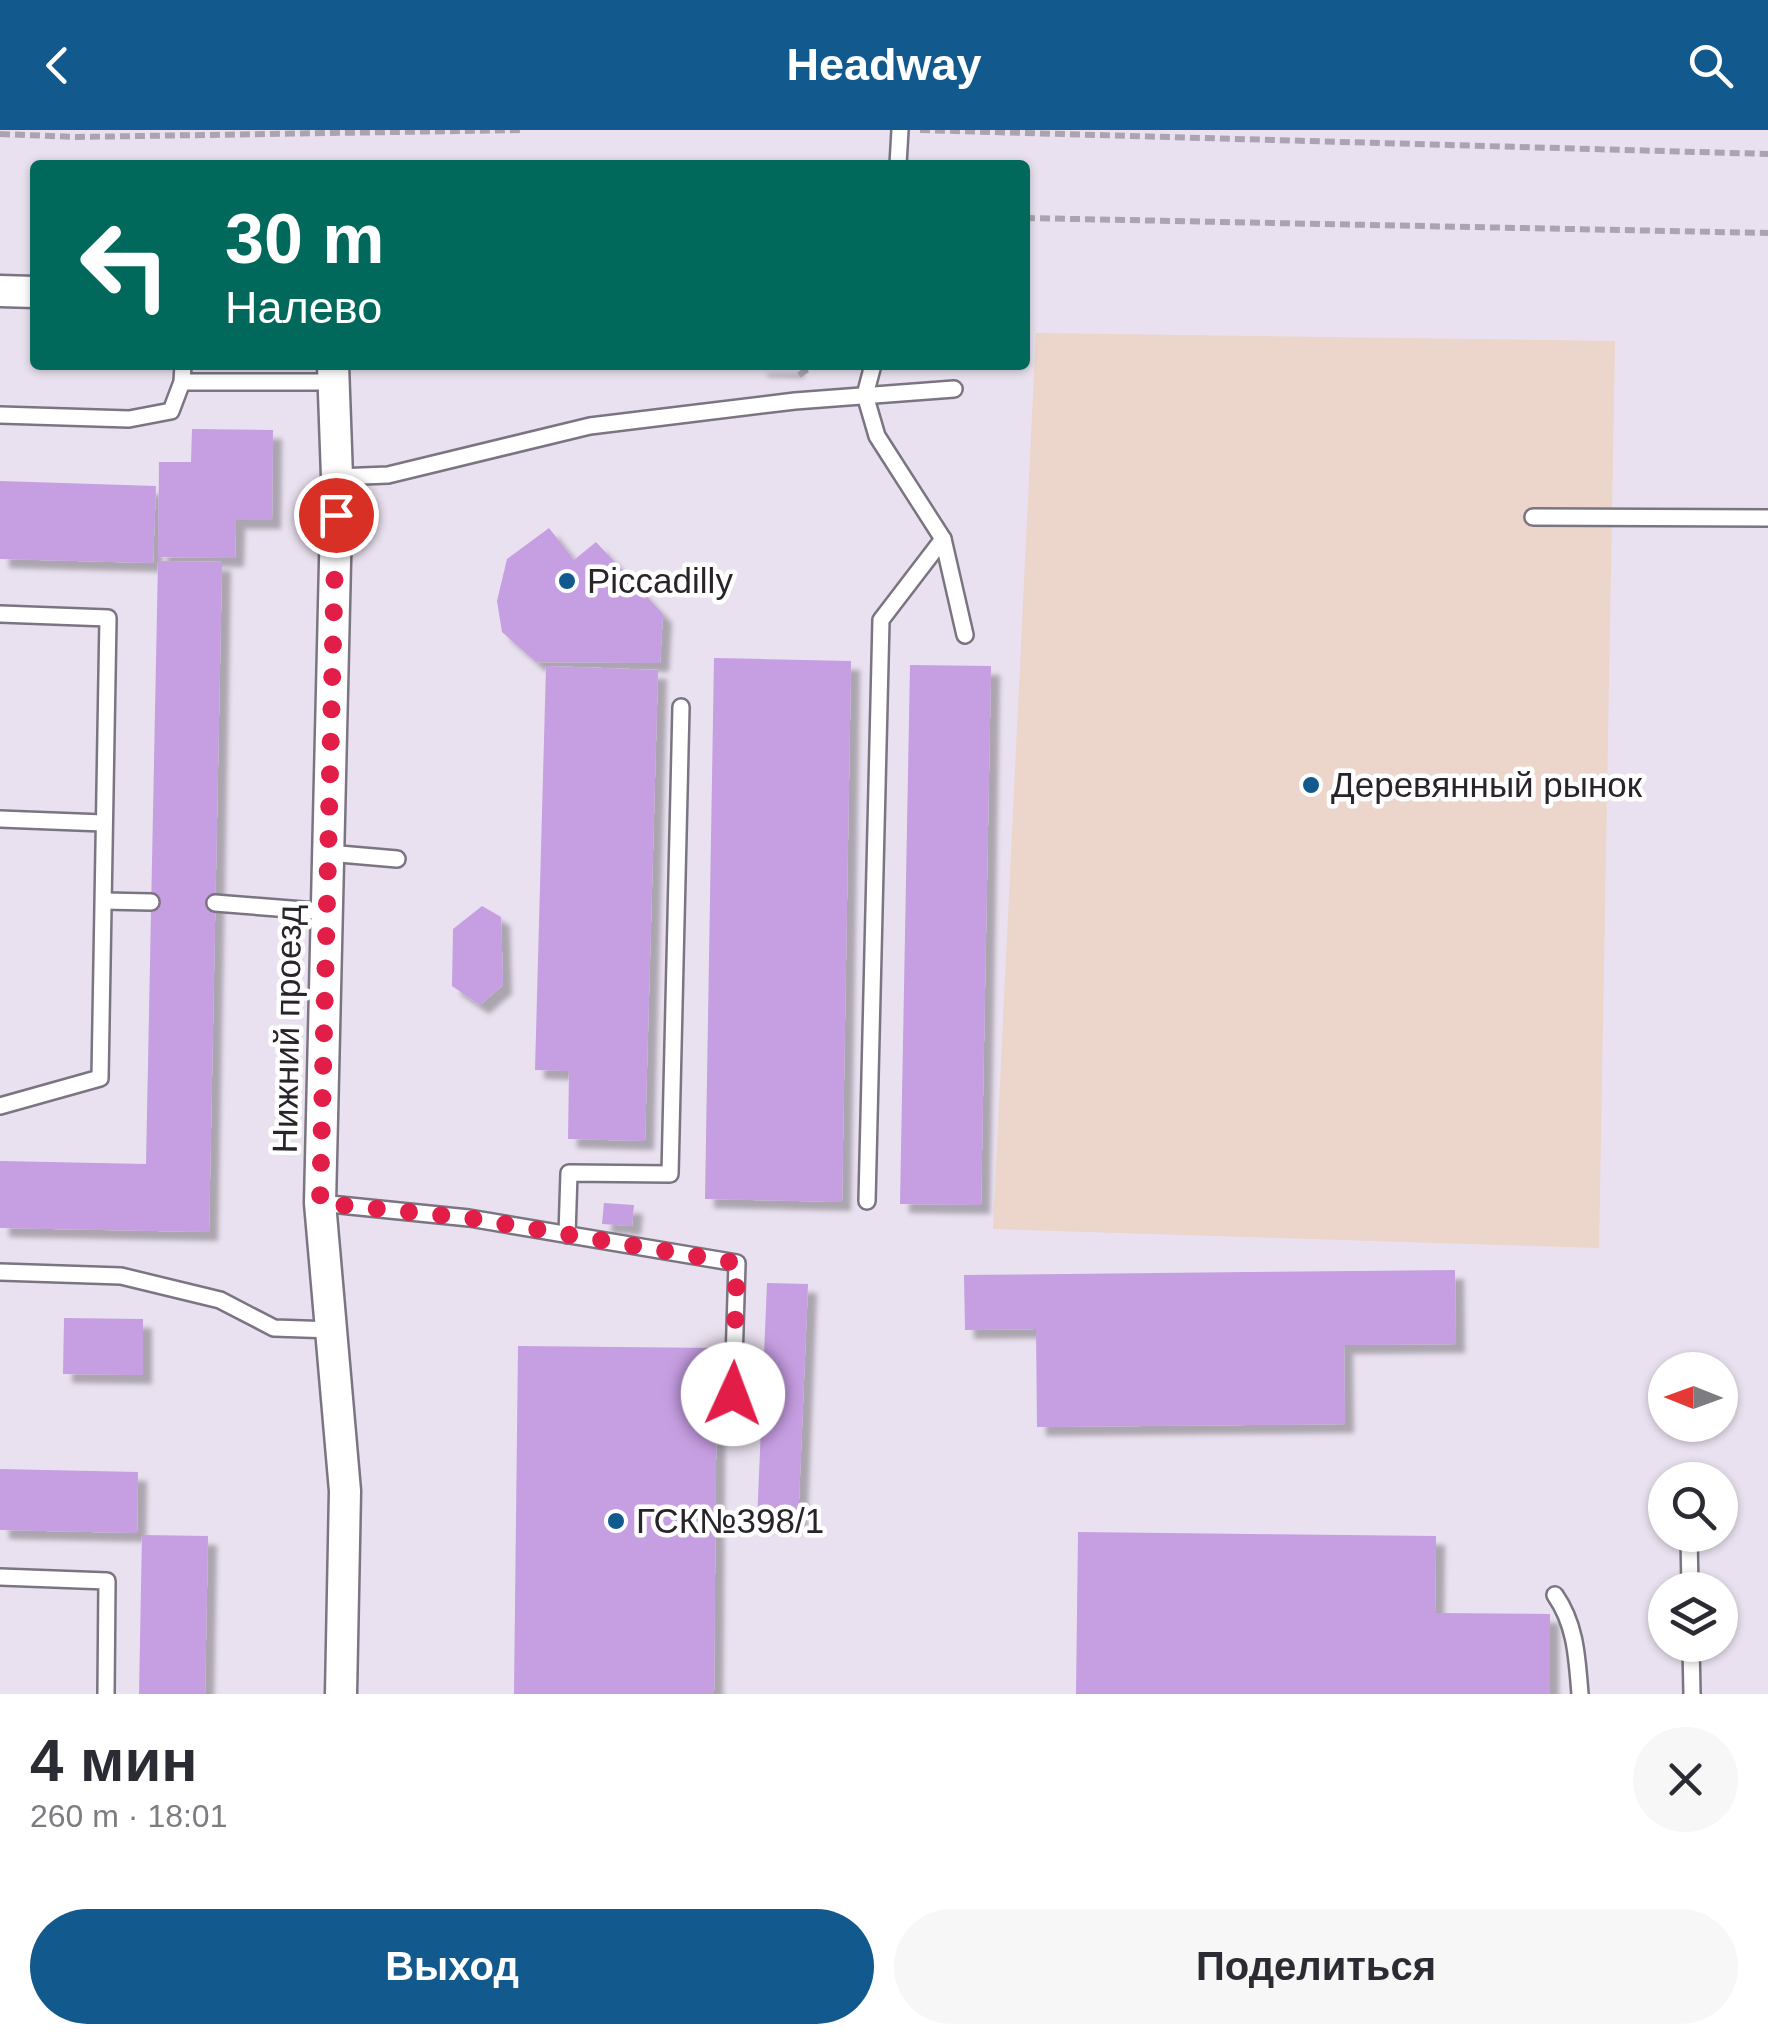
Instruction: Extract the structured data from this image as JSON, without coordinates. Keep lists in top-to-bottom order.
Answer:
{
  "streets": {
    "street": ["Нижний проезд"]
  },
  "places": ["Piccadilly", "Деревянный рынок", "ГСК№398/1"],
  "north": "left",
  "page": {
    "header": "Headway",
    "turn": ["30 m", "Налево"],
    "heading": ["4 мин", "260 m · 18:01"],
    "buttons": ["Выход", "Поделиться"]
  }
}
